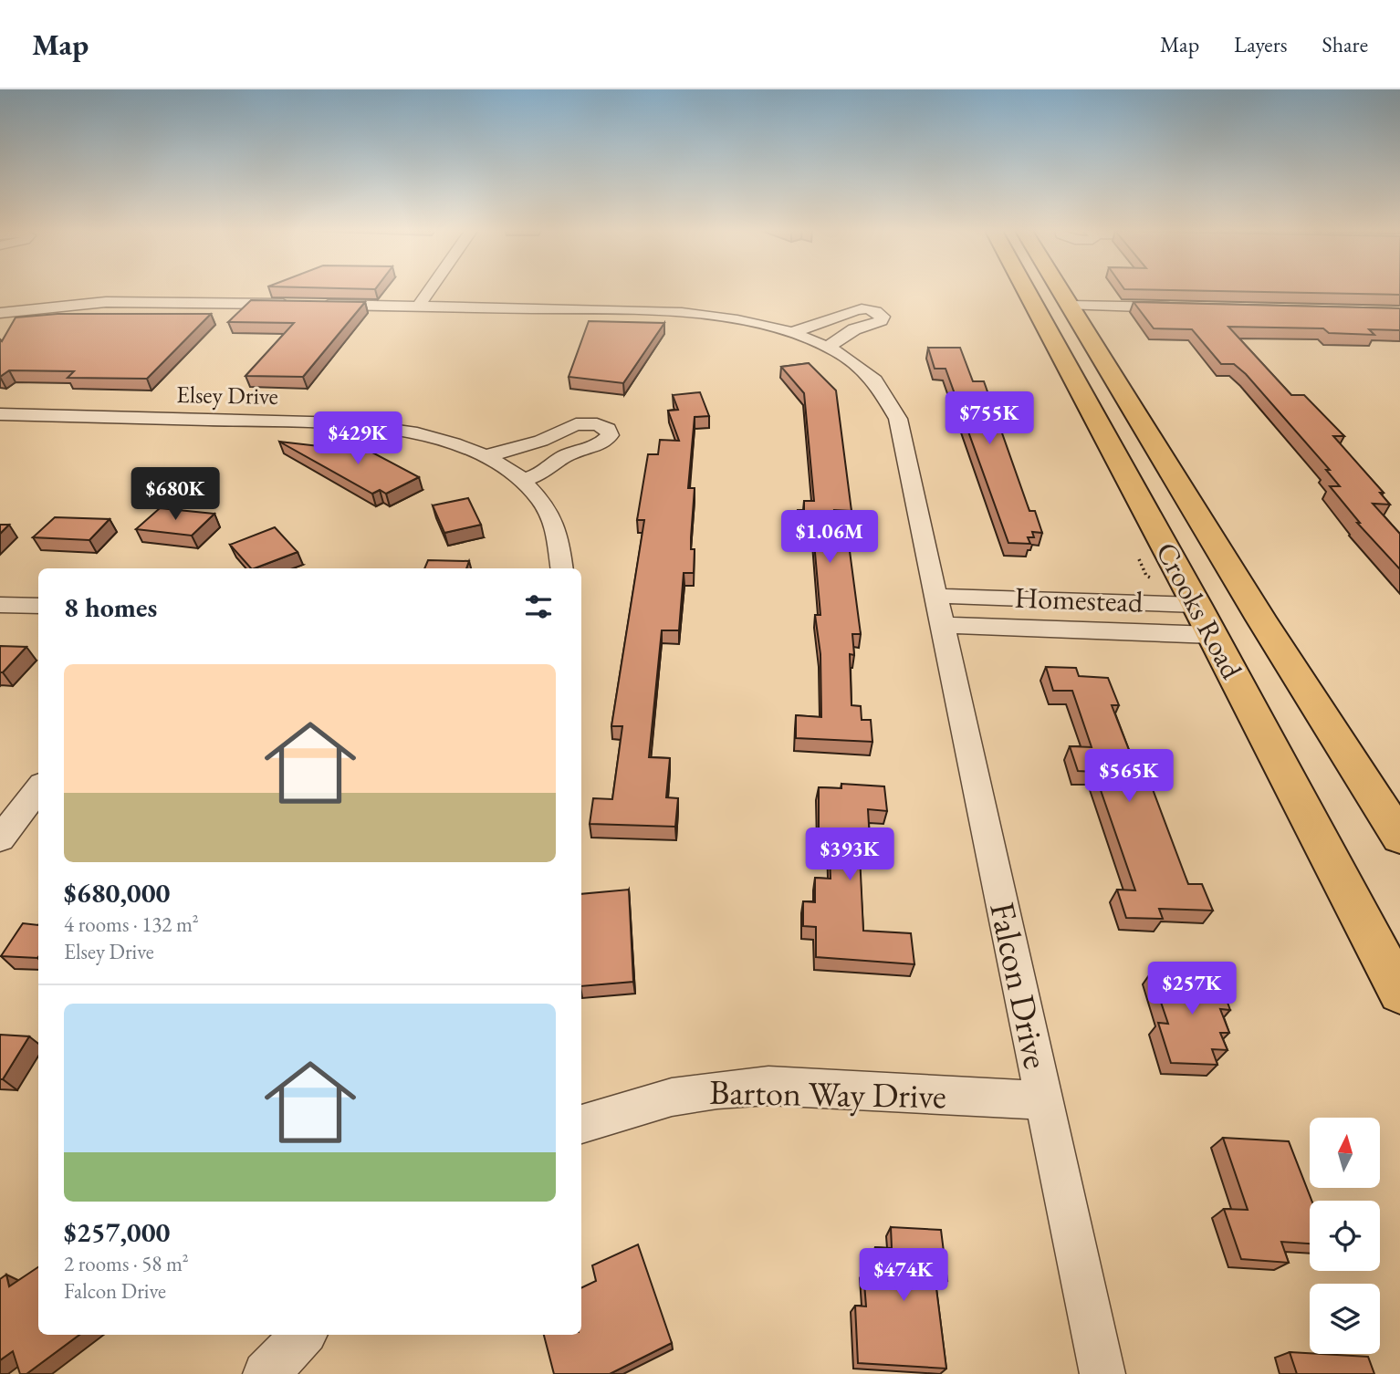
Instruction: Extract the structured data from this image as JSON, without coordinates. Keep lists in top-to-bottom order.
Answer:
{
  "streets": {
    "main road": ["Crooks Road"],
    "street": [
      "Elsey Drive",
      "Homestead",
      "Falcon Drive",
      "Barton Way Drive"
    ]
  },
  "crossings": [
    ["Homestead", "Crooks Road"],
    ["Homestead", "Falcon Drive"],
    ["Falcon Drive", "Barton Way Drive"]
  ],
  "north": "top",
  "page": {
    "header": "Map",
    "nav": ["Map", "Layers", "Share"],
    "price": [
      "$755K",
      "$429K",
      "$680K",
      "$1.06M",
      "$565K",
      "$393K",
      "$257K",
      "$474K"
    ],
    "heading": "8 homes",
    "list": [
      {
        "name": "$680,000",
        "note": "4 rooms · 132 m² · Elsey Drive"
      },
      {
        "name": "$257,000",
        "note": "2 rooms · 58 m² · Falcon Drive"
      }
    ]
  }
}
